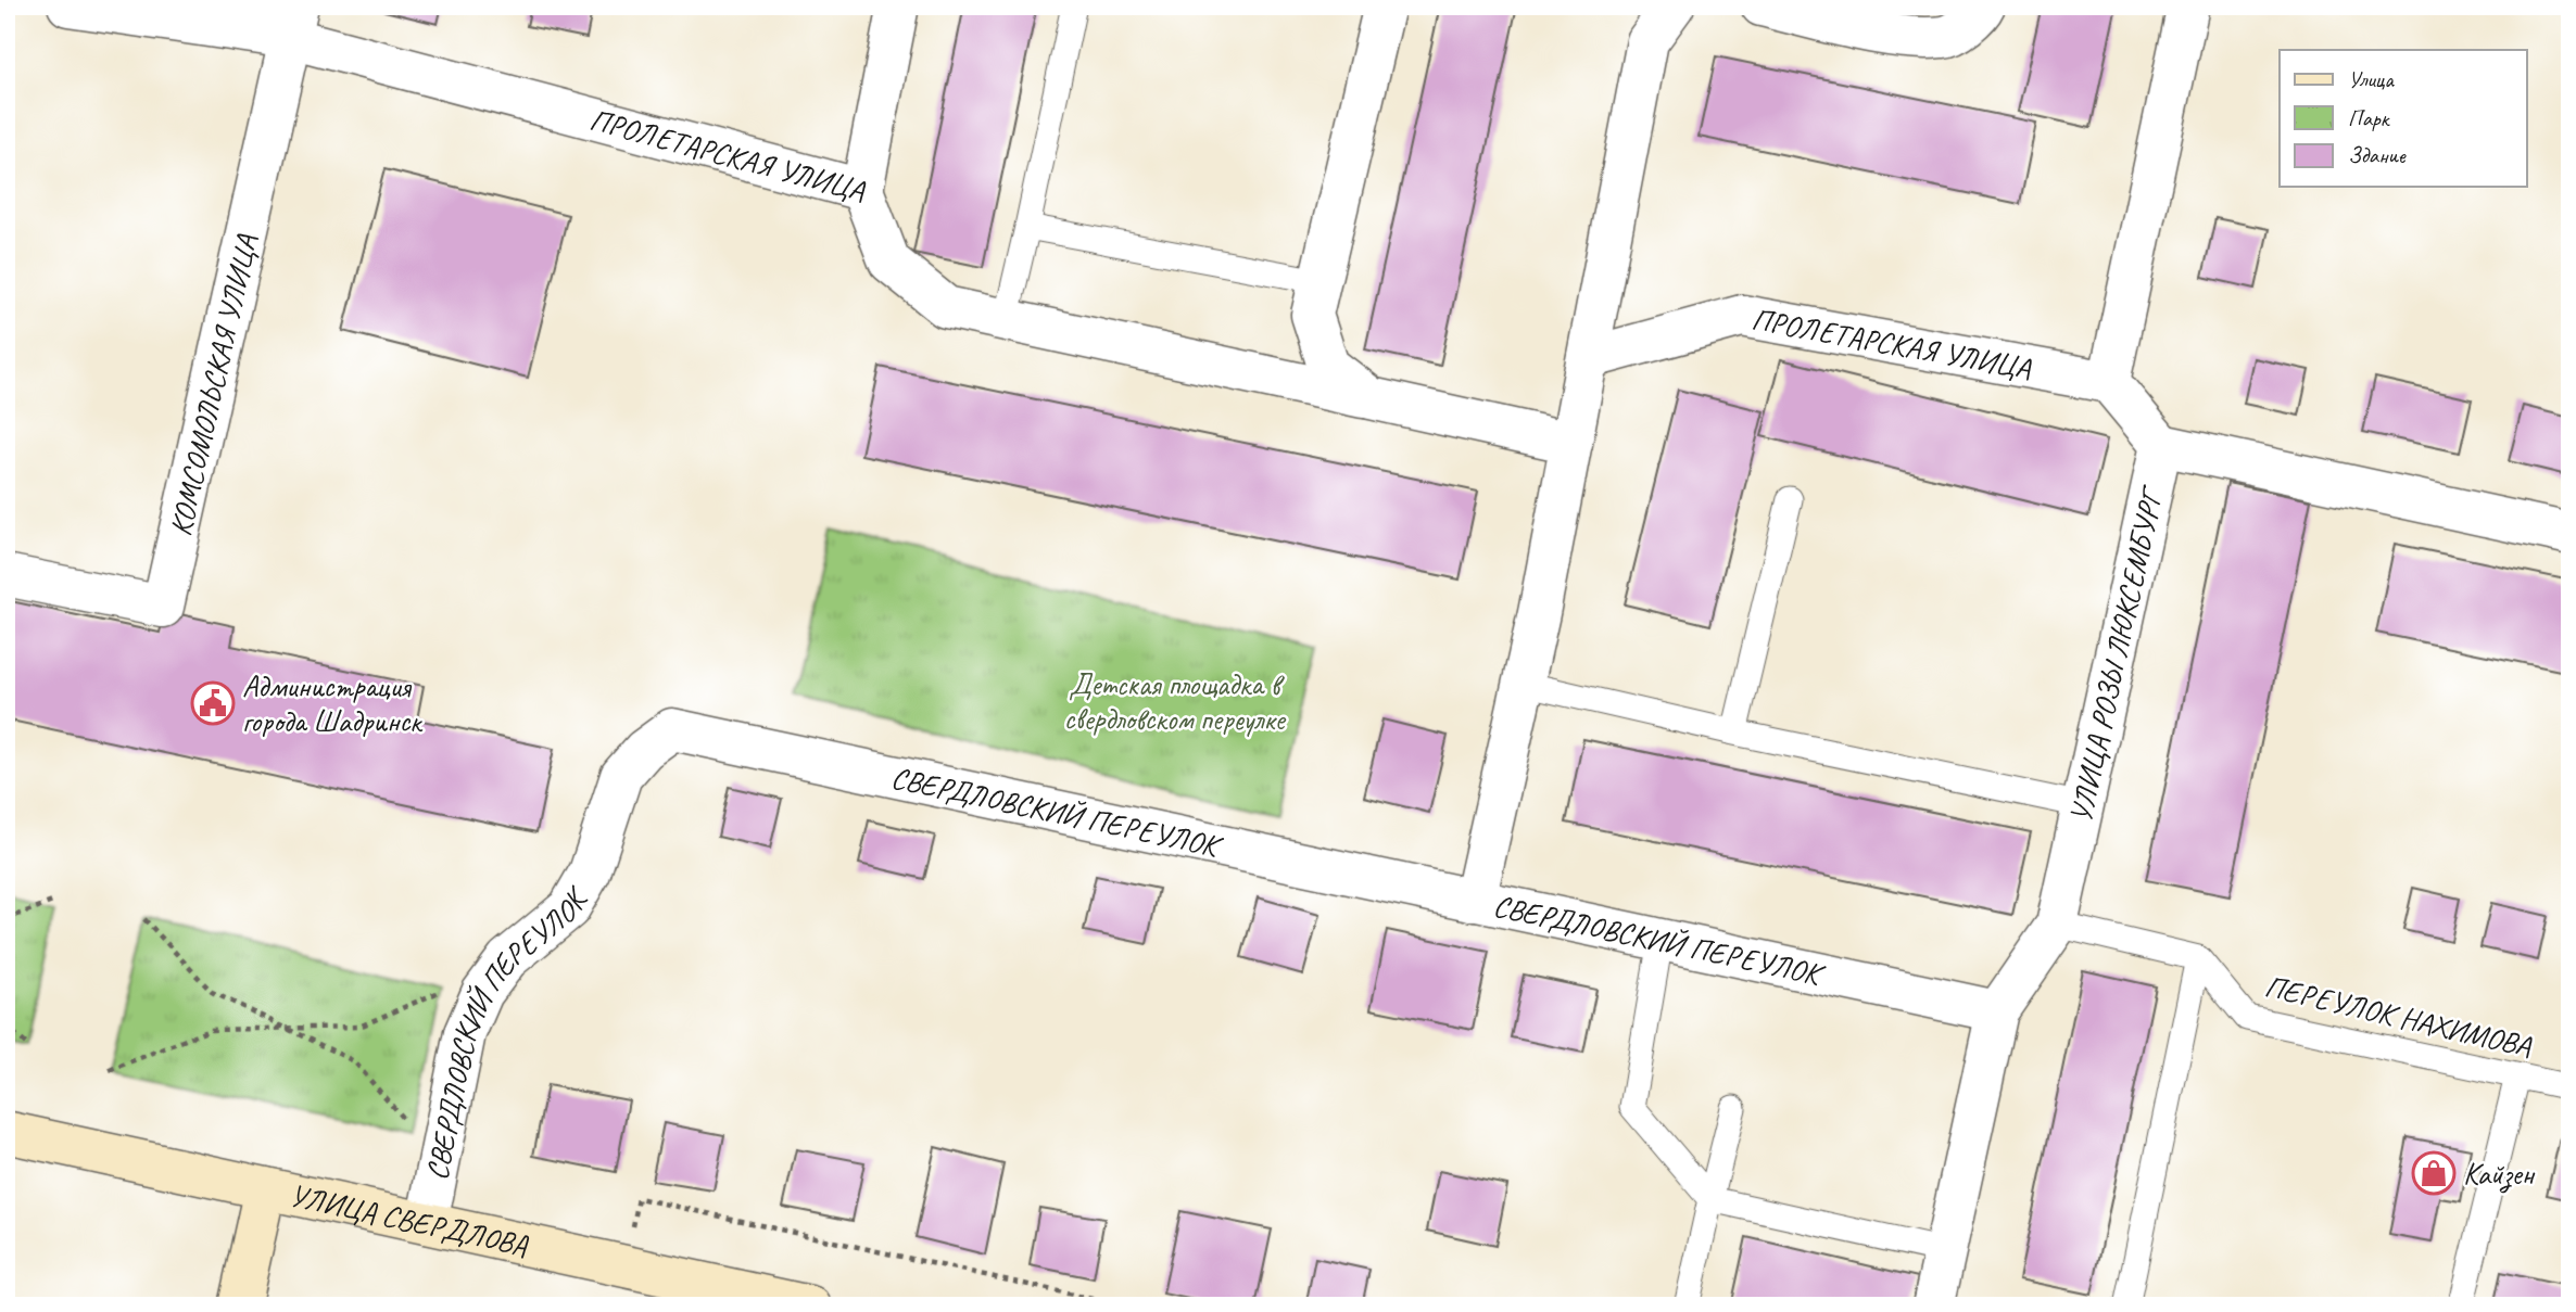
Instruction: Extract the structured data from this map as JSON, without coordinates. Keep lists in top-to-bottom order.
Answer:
{
  "streets": {
    "main road": ["УЛИЦА СВЕРДЛОВА"],
    "street": [
      "ПРОЛЕТАРСКАЯ УЛИЦА",
      "КОМСОМОЛЬСКАЯ УЛИЦА",
      "УЛИЦА РОЗЫ ЛЮКСЕМБУРГ",
      "СВЕРДЛОВСКИЙ ПЕРЕУЛОК"
    ],
    "lane": ["ПЕРЕУЛОК НАХИМОВА"]
  },
  "crossings": [
    ["ПРОЛЕТАРСКАЯ УЛИЦА", "КОМСОМОЛЬСКАЯ УЛИЦА"],
    ["УЛИЦА РОЗЫ ЛЮКСЕМБУРГ", "СВЕРДЛОВСКИЙ ПЕРЕУЛОК"],
    ["СВЕРДЛОВСКИЙ ПЕРЕУЛОК", "УЛИЦА СВЕРДЛОВА"]
  ],
  "parks": ["Детская площадка в свердловском переулке"],
  "places": {
    "public building": ["Администрация города Шадринск"],
    "shop": ["Кайзен"]
  },
  "legend": ["Улица", "Парк", "Здание"]
}
